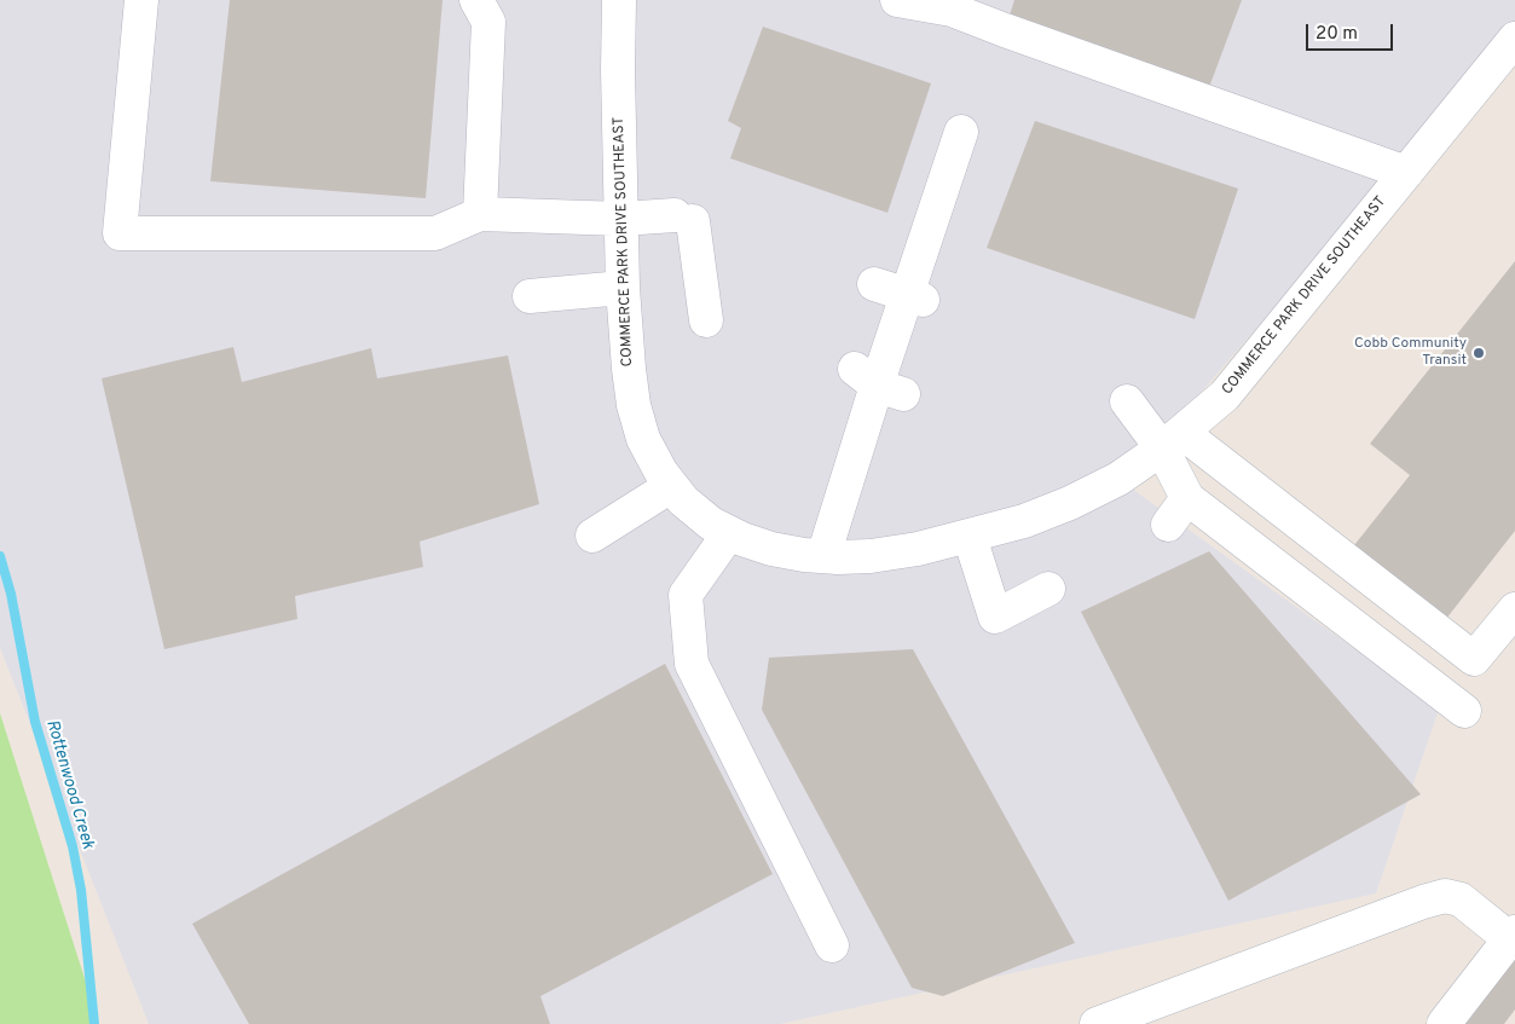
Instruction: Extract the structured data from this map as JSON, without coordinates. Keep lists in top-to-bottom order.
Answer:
{
  "streets": {
    "street": ["COMMERCE PARK DRIVE SOUTHEAST"]
  },
  "water": ["Rottenwood Creek"],
  "places": ["Cobb Community Transit"],
  "scale_bar": "20 m"
}
